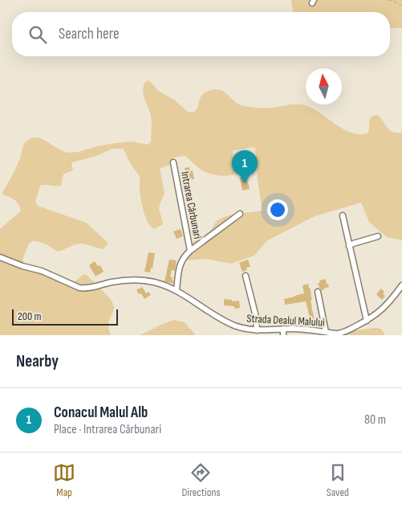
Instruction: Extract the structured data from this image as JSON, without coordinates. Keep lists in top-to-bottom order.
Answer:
{
  "streets": {
    "street": ["Intrarea Cărbunari", "Strada Dealul Malului"]
  },
  "crossings": [
    ["Intrarea Cărbunari", "Strada Dealul Malului"]
  ],
  "scale_bar": "200 m",
  "north": "top",
  "page": {
    "search": "Search here",
    "pins": "1",
    "scale": "200 m",
    "heading": "Nearby",
    "list": [
      {
        "mark": "1",
        "name": "Conacul Malul Alb",
        "note": "Place · Intrarea Cărbunari",
        "value": "80 m"
      }
    ],
    "nav": ["Map", "Directions", "Saved"]
  }
}
